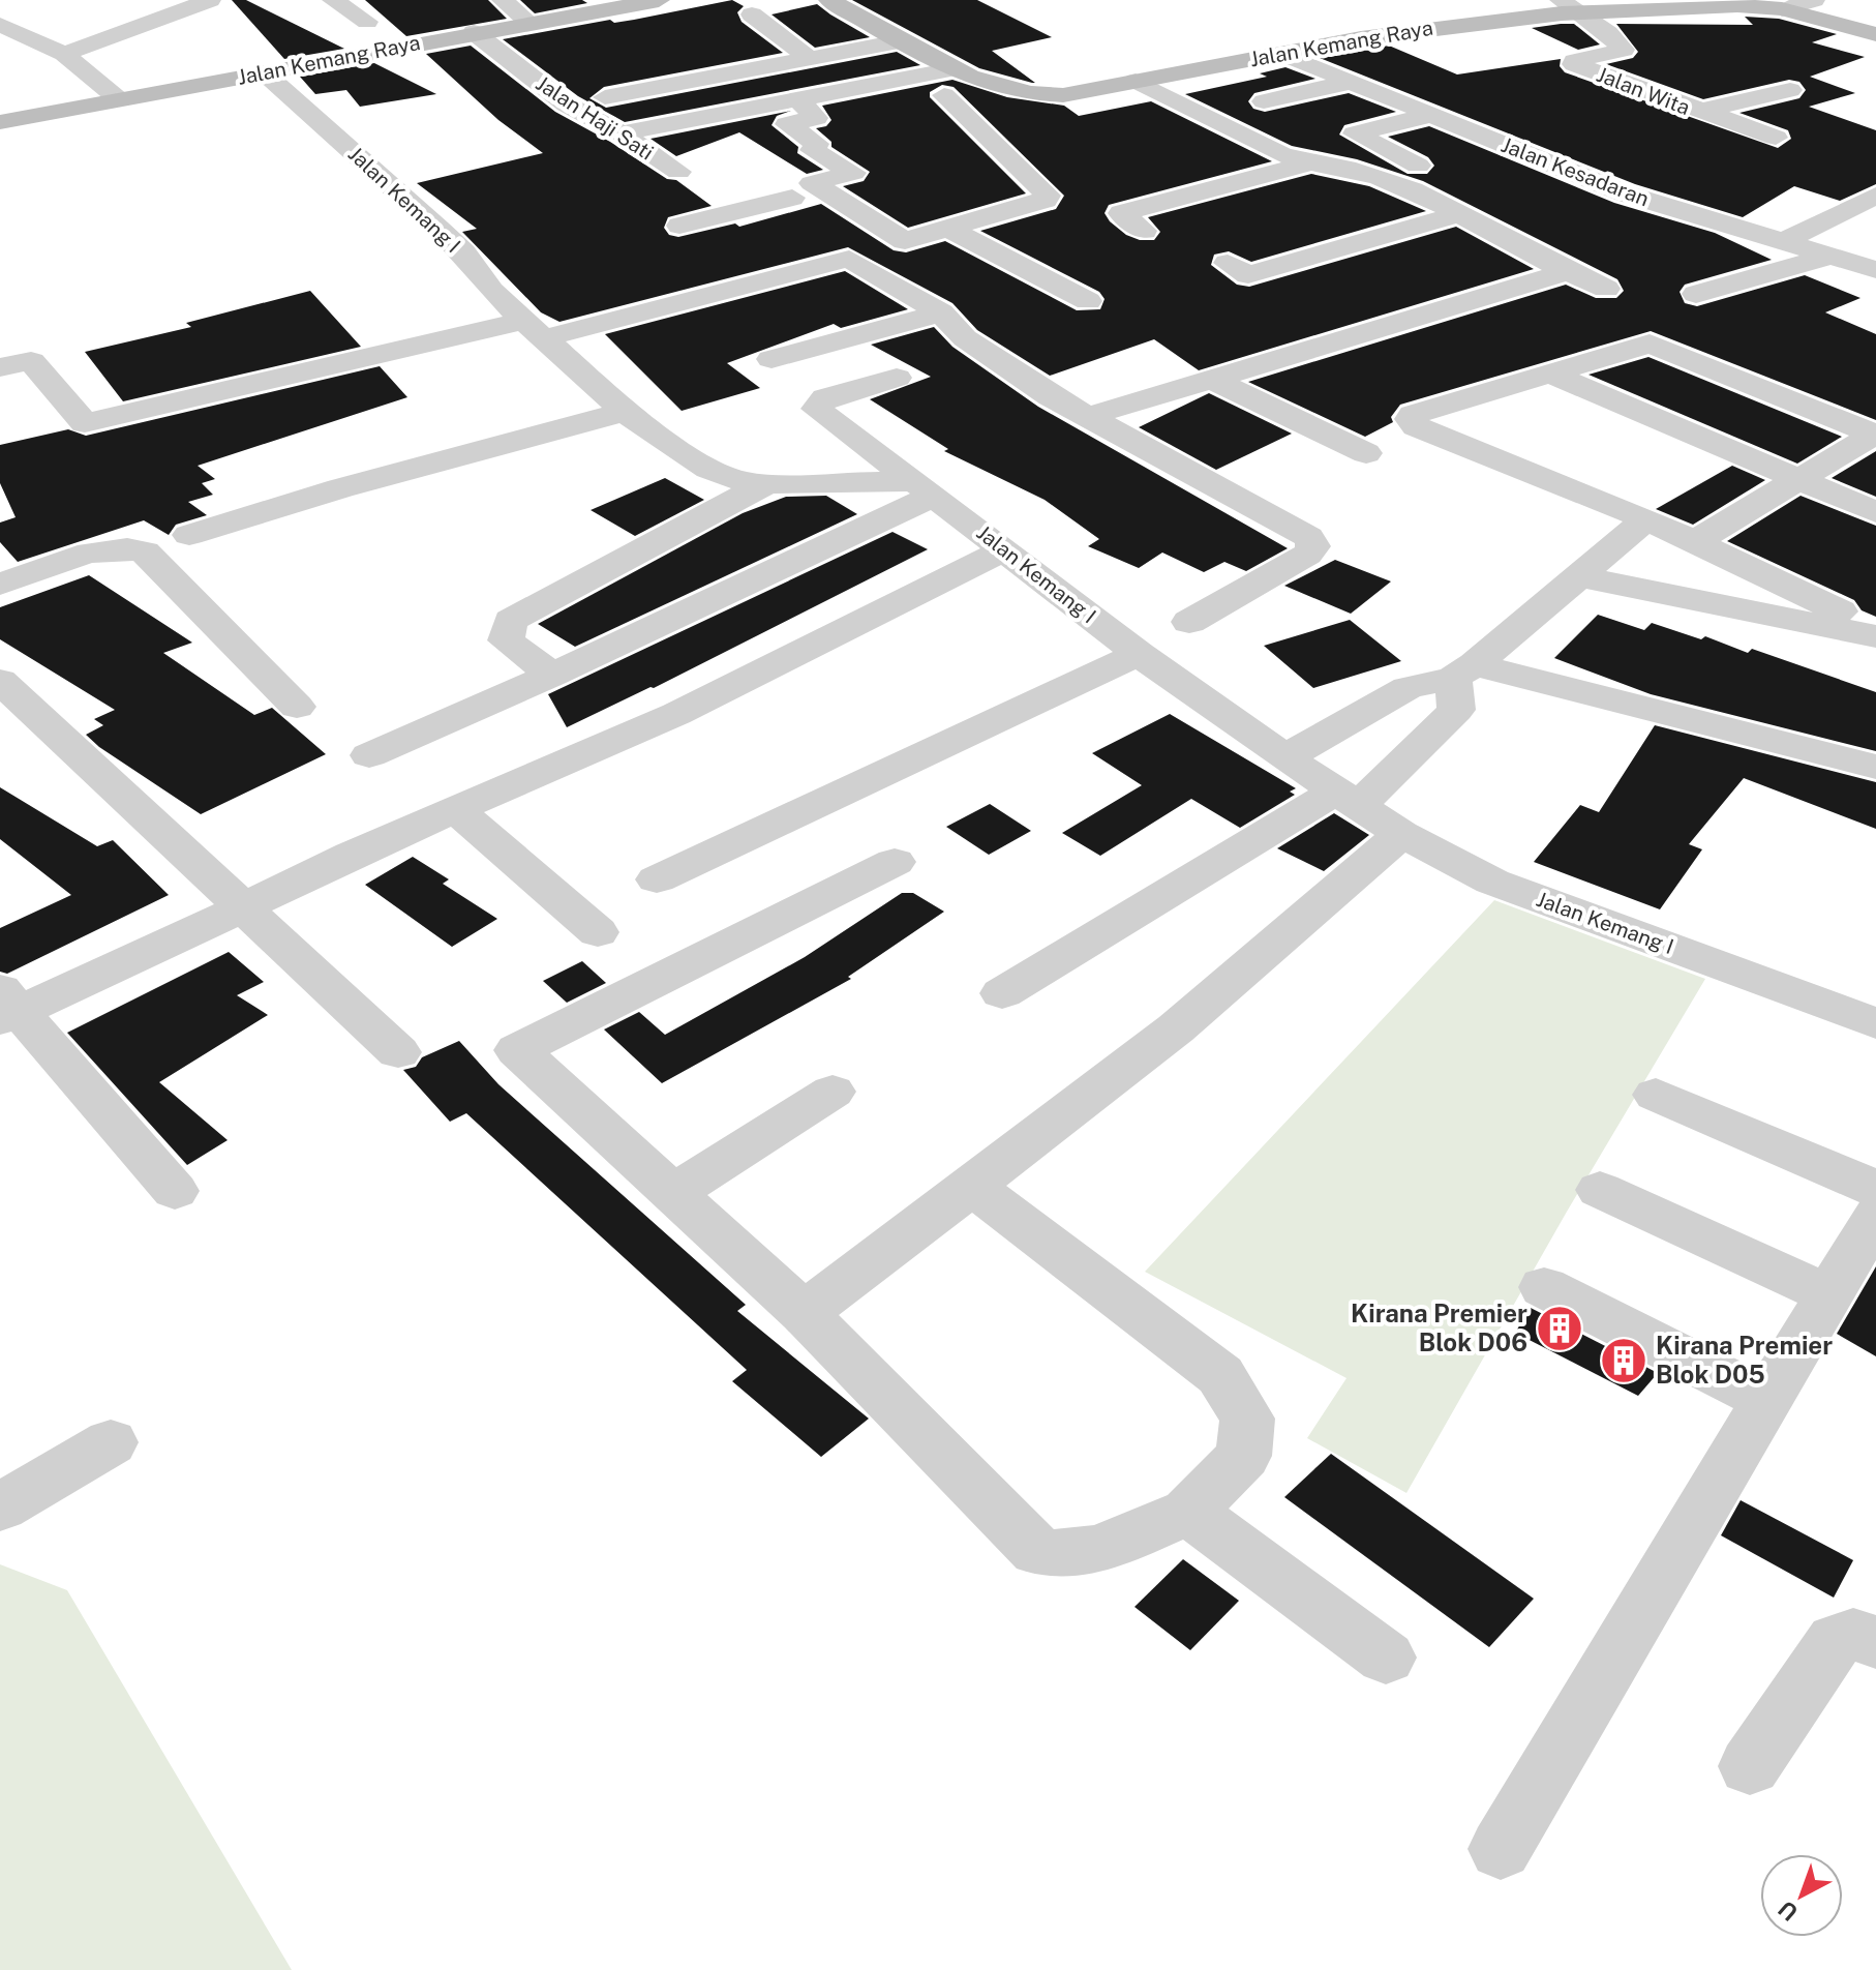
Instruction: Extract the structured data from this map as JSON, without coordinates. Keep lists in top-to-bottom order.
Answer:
{
  "streets": {
    "street": [
      "Jalan Kemang Raya",
      "Jalan Wita",
      "Jalan Haji Sati",
      "Jalan Kesadaran",
      "Jalan Kemang I"
    ]
  },
  "crossings": [
    ["Jalan Kemang Raya", "Jalan Wita"],
    ["Jalan Kemang Raya", "Jalan Haji Sati"],
    ["Jalan Kemang Raya", "Jalan Kesadaran"],
    ["Jalan Kemang Raya", "Jalan Kemang I"]
  ],
  "places": {
    "building": ["Kirana Premier Blok D06", "Kirana Premier Blok D05"]
  },
  "north": "bottom left"
}
